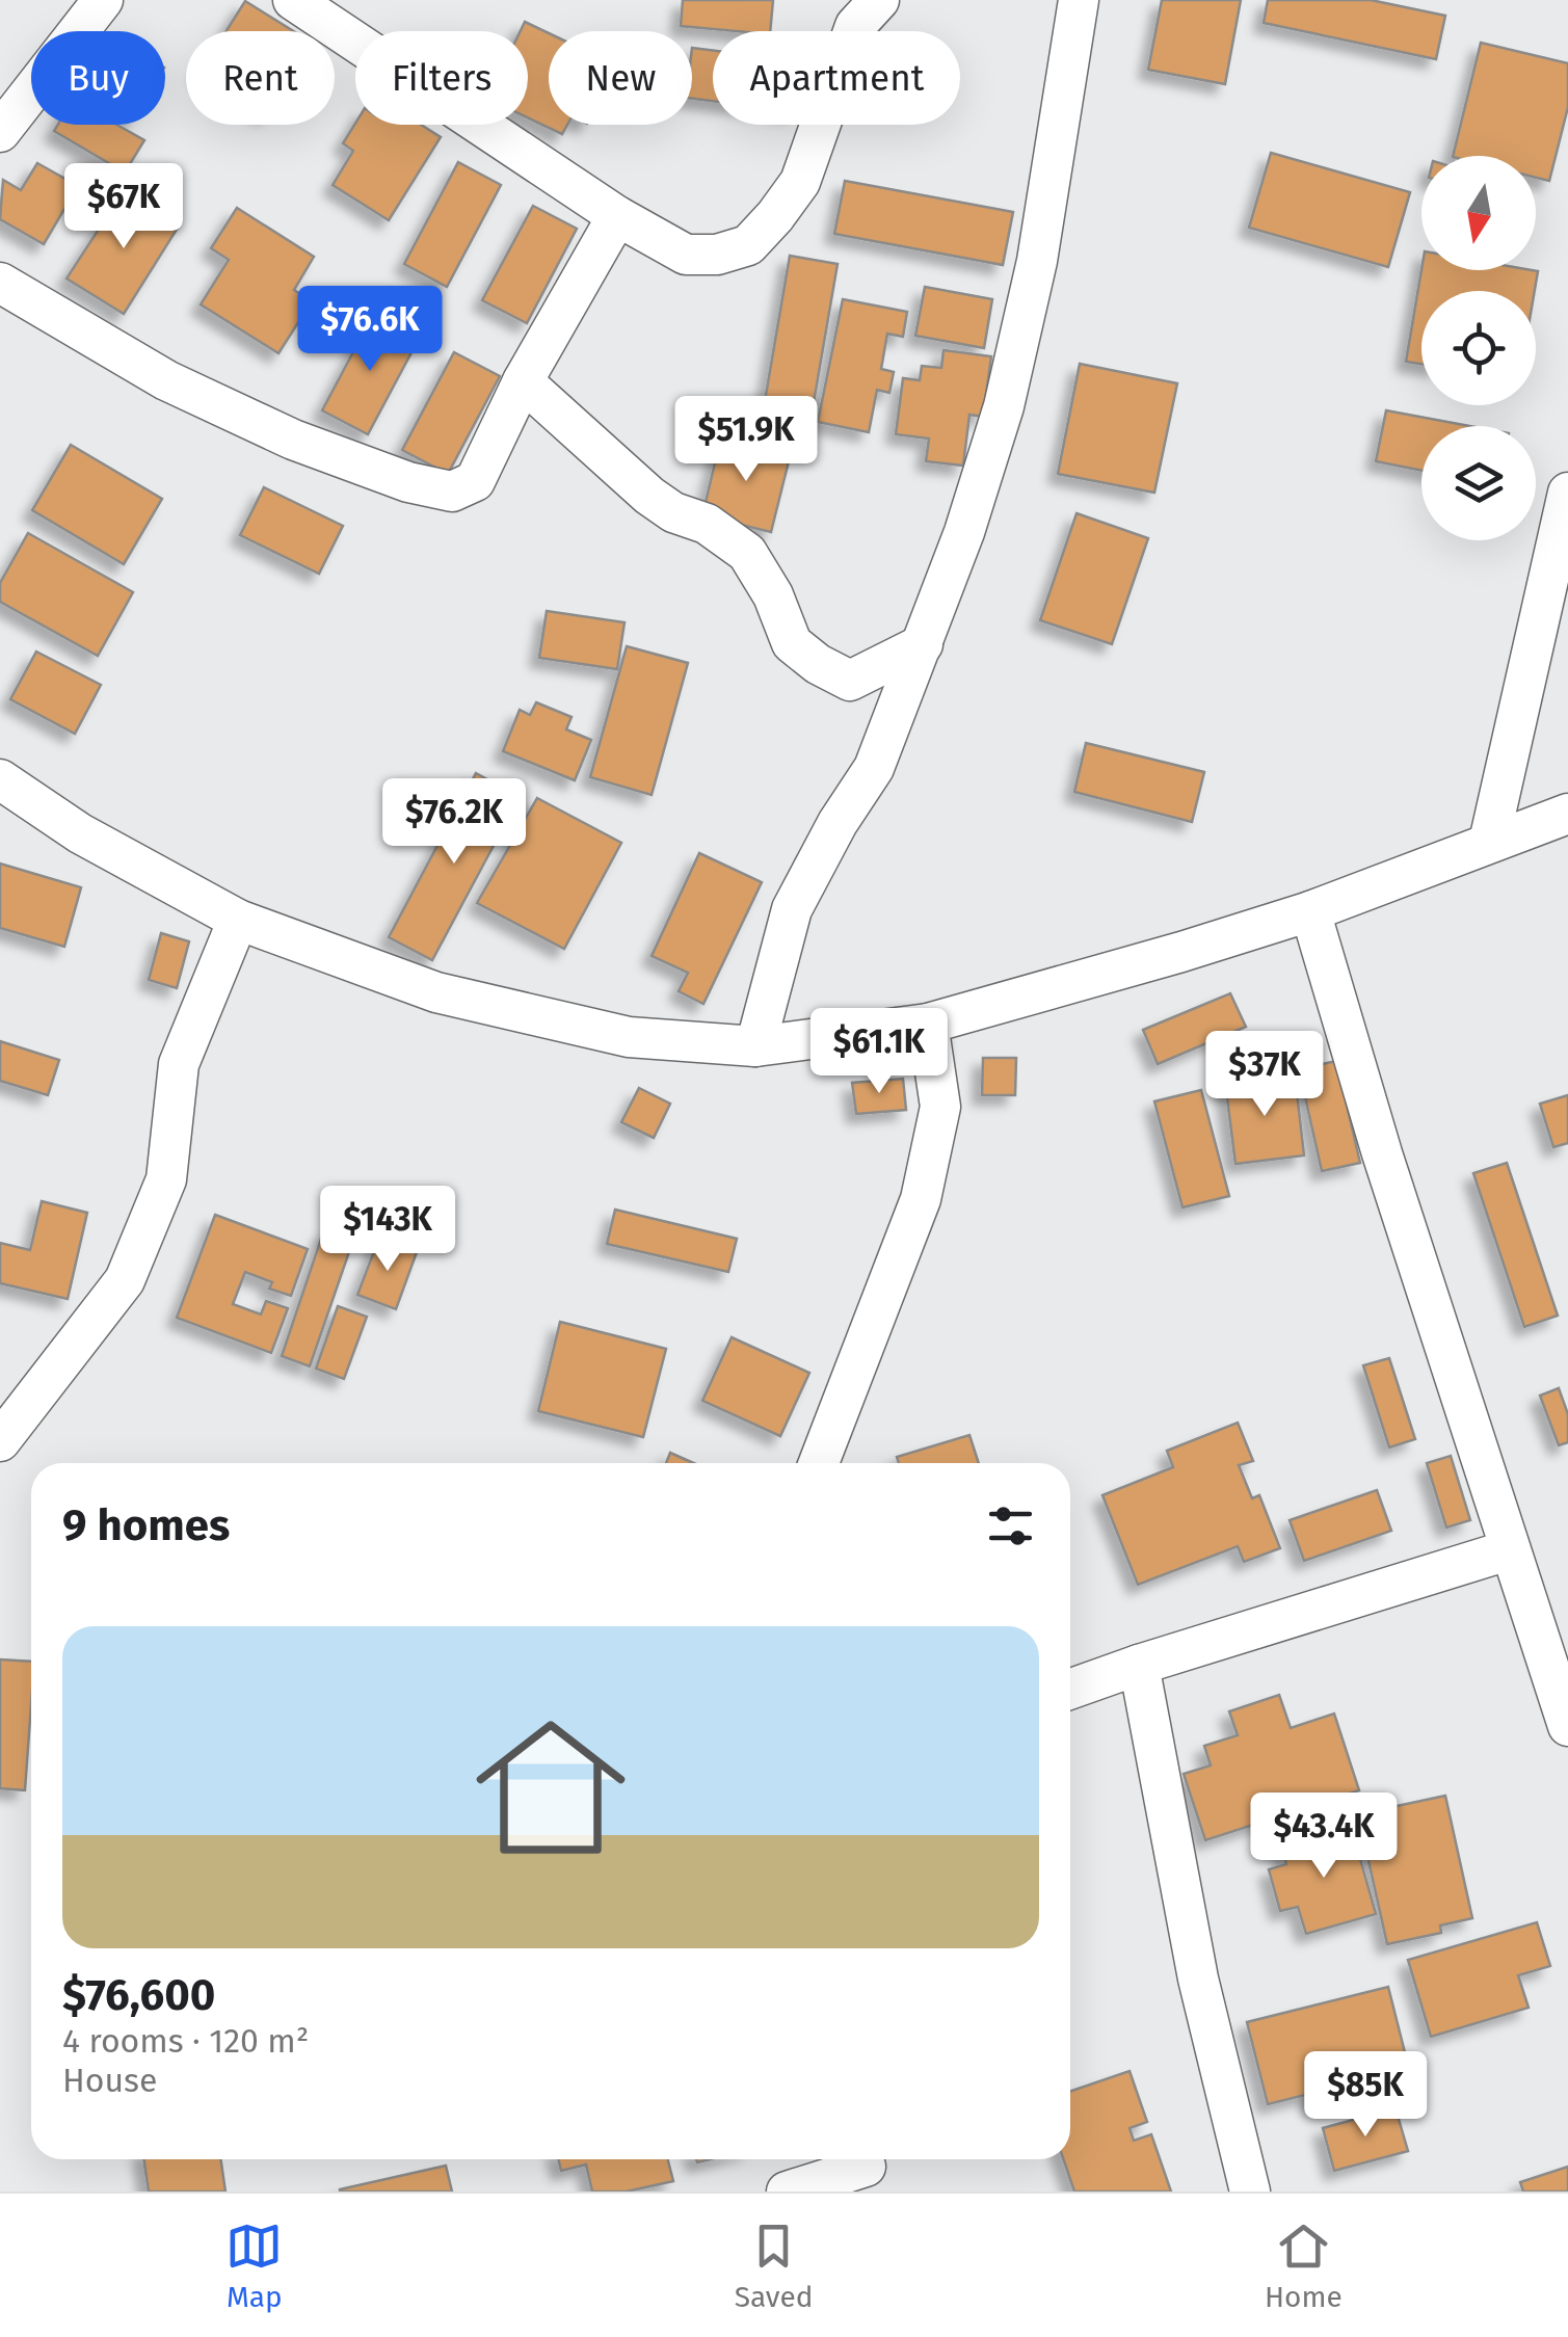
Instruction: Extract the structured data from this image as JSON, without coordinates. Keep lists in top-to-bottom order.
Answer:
{
  "north": "bottom",
  "page": {
    "chip": [
      "Buy",
      "Rent",
      "Filters",
      "New",
      "Apartment"
    ],
    "price": [
      "$67K",
      "$76.6K",
      "$51.9K",
      "$76.2K",
      "$61.1K",
      "$37K",
      "$143K",
      "$43.4K",
      "$85K"
    ],
    "heading": "9 homes",
    "list": [
      {
        "name": "$76,600",
        "note": "4 rooms · 120 m² · House"
      }
    ],
    "tabs": ["Map", "Saved", "Home"]
  }
}
